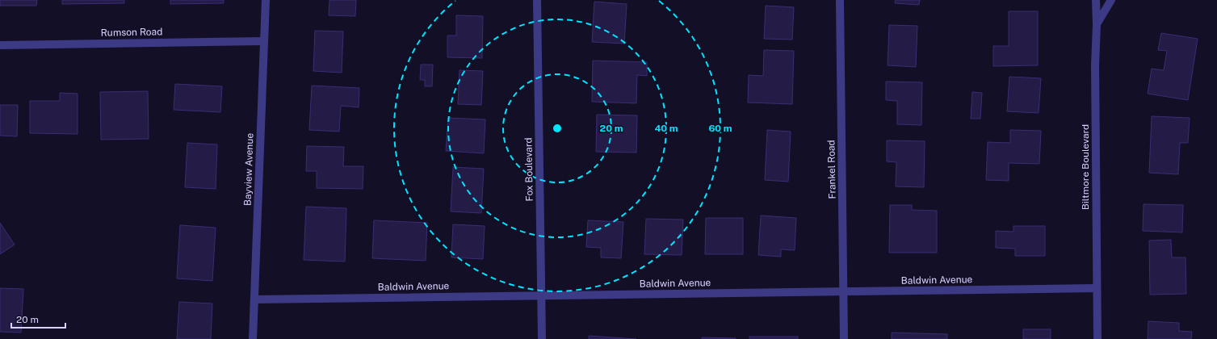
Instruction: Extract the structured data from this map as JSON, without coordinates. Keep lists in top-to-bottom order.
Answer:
{
  "streets": {
    "street": [
      "Rumson Road",
      "Biltmore Boulevard",
      "Bayview Avenue",
      "Fox Boulevard",
      "Frankel Road",
      "Baldwin Avenue"
    ]
  },
  "crossings": [
    ["Rumson Road", "Bayview Avenue"],
    ["Biltmore Boulevard", "Baldwin Avenue"],
    ["Bayview Avenue", "Baldwin Avenue"],
    ["Fox Boulevard", "Baldwin Avenue"],
    ["Frankel Road", "Baldwin Avenue"]
  ],
  "scale_bar": "20 m",
  "rings": ["20 m", "40 m", "60 m"]
}
